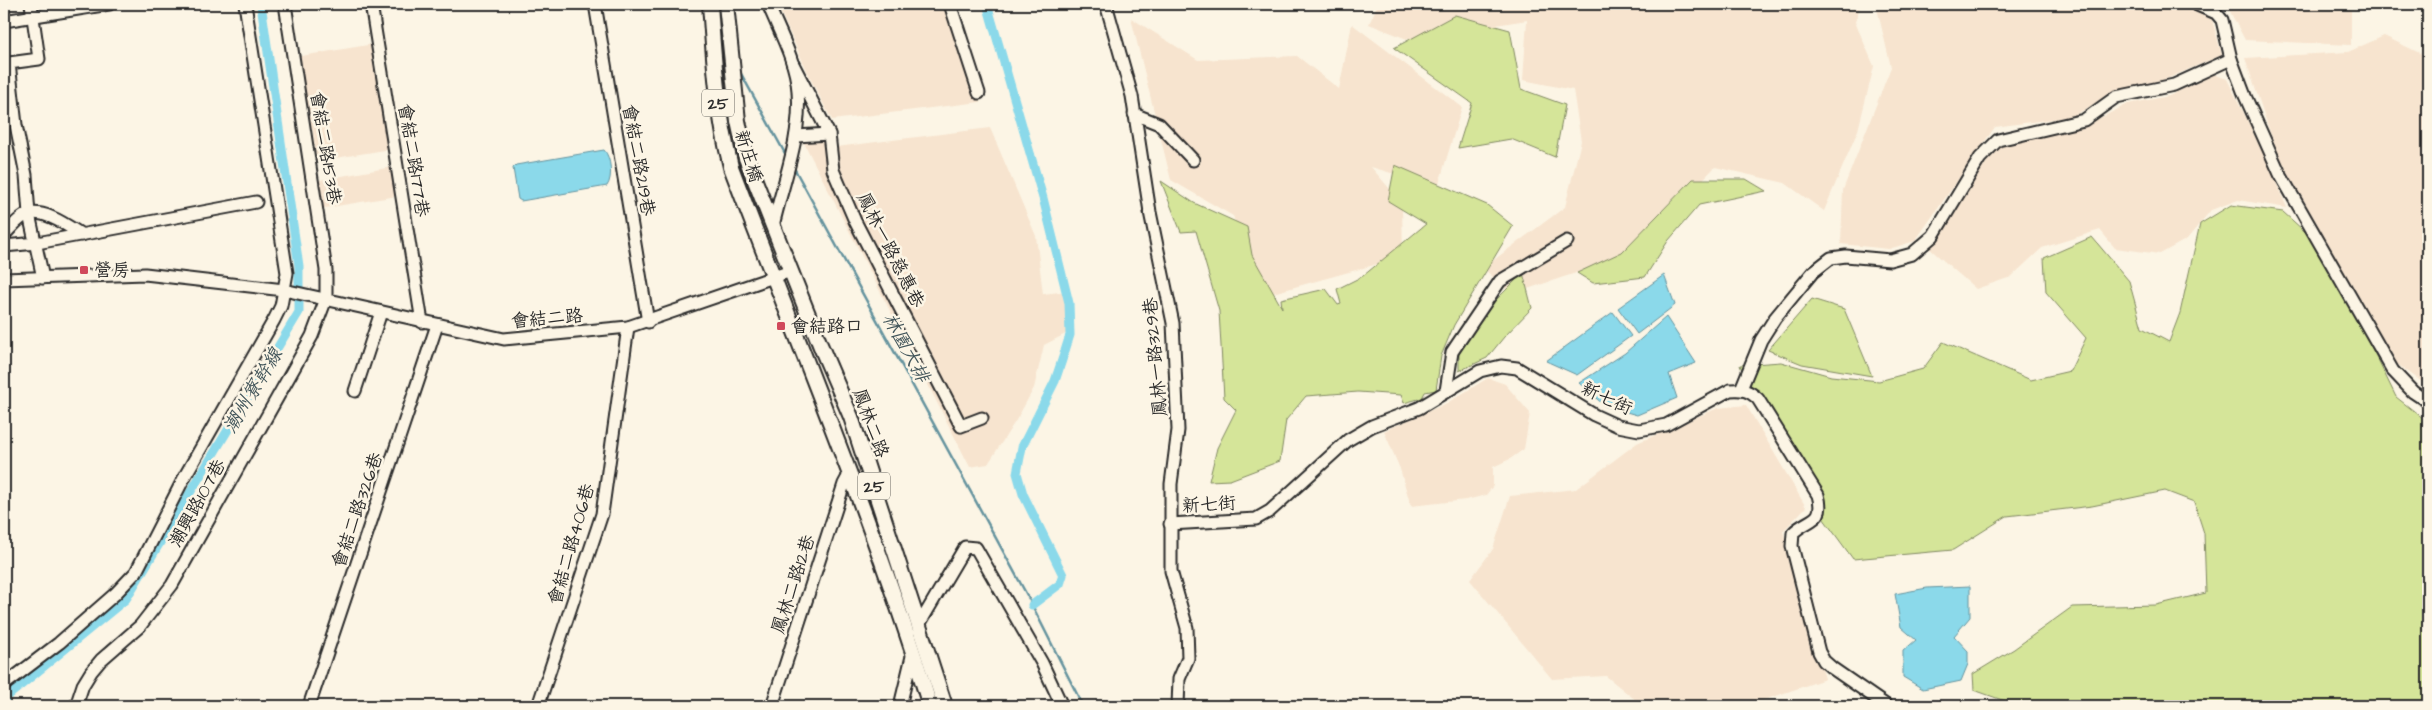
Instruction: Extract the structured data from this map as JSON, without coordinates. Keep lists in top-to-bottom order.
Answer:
{
  "streets": {
    "main road": ["25", "新庄橋", "鳳林二路"],
    "street": [
      "會結二路153巷",
      "會結二路177巷",
      "會結二路219巷",
      "鳳林一路慈惠巷",
      "會結二路",
      "鳳林一路329巷",
      "新七街",
      "潮興路107巷",
      "會結二路326巷",
      "會結二路406巷",
      "鳳林二路12巷"
    ]
  },
  "crossings": [
    ["25", "新庄橋"],
    ["25", "會結二路"],
    ["25", "鳳林二路"],
    ["會結二路153巷", "會結二路"],
    ["會結二路153巷", "潮興路107巷"],
    ["新庄橋", "鳳林一路慈惠巷"],
    ["新庄橋", "會結二路"],
    ["新庄橋", "鳳林二路"],
    ["會結二路177巷", "會結二路"],
    ["會結二路219巷", "會結二路"],
    ["會結二路", "鳳林二路"],
    ["會結二路", "潮興路107巷"],
    ["會結二路", "會結二路326巷"],
    ["會結二路", "會結二路406巷"],
    ["鳳林一路329巷", "新七街"],
    ["鳳林二路", "鳳林二路12巷"]
  ],
  "water": ["林園大排", "潮州寮幹線"],
  "places": {
    "transit": ["營房", "會結路口"]
  }
}
